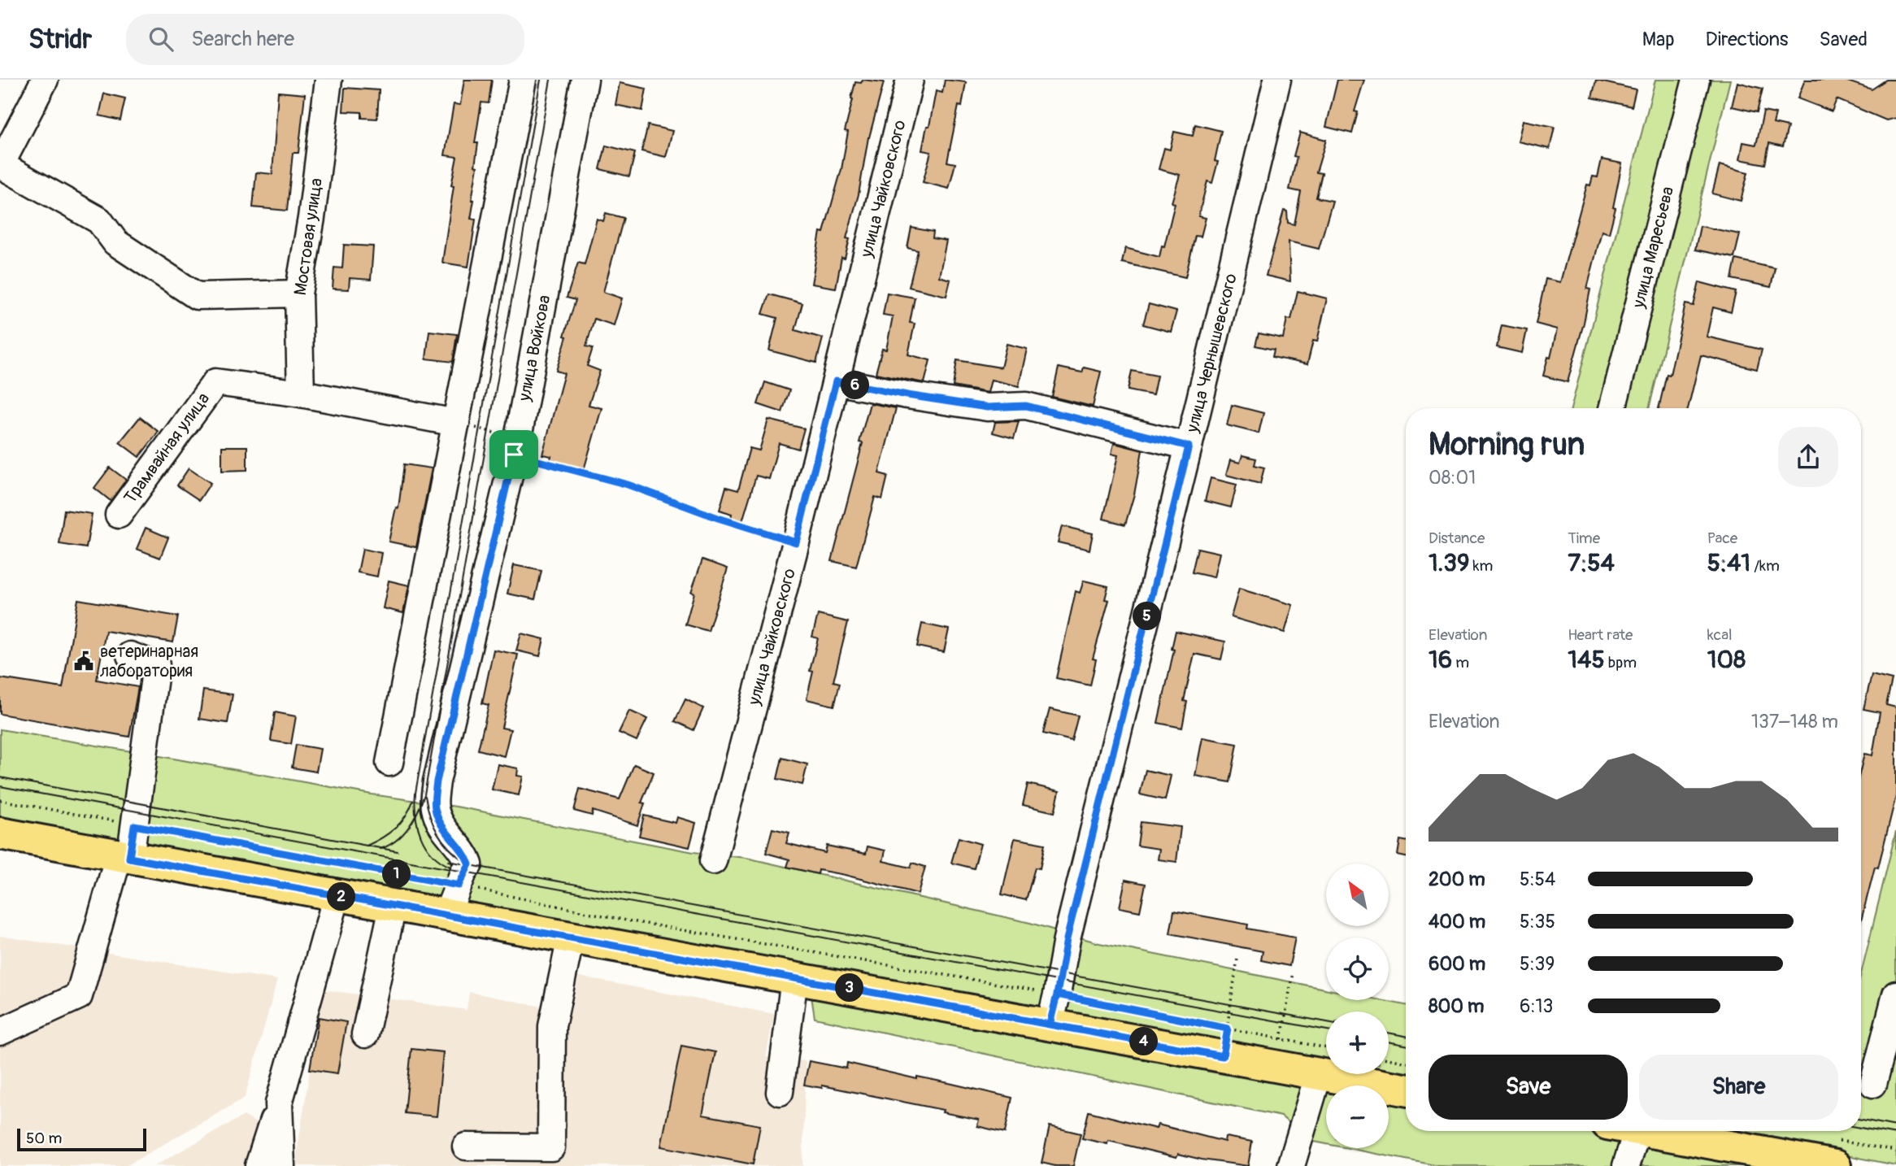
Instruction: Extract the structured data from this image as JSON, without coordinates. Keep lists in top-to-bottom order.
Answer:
{
  "streets": {
    "street": [
      "улица Чайковского",
      "Мостовая улица",
      "улица Маресьева",
      "улица Войкова",
      "улица Чернышевского",
      "Трамвайная улица"
    ]
  },
  "crossings": [
    ["Мостовая улица", "Трамвайная улица"]
  ],
  "places": {
    "public building": ["ветеринарная лаборатория"]
  },
  "scale_bar": "50 m",
  "north": "top left",
  "page": {
    "header": "Stridr",
    "search": "Search here",
    "nav": ["Map", "Directions", "Saved"],
    "pins": [
      "6",
      "5",
      "1",
      "2",
      "3",
      "4"
    ],
    "heading": ["Morning run", "08:01"],
    "stats": [
      ["Distance", "1.39 km"],
      ["Time", "7:54"],
      ["Pace", "5:41 /km"],
      ["Elevation", "16 m"],
      ["Heart rate", "145 bpm"],
      ["kcal", "108"]
    ],
    "chart": ["Elevation", "137–148 m"],
    "list": [
      {
        "name": "200 m",
        "note": "5:54"
      },
      {
        "name": "400 m",
        "note": "5:35"
      },
      {
        "name": "600 m",
        "note": "5:39"
      },
      {
        "name": "800 m",
        "note": "6:13"
      }
    ],
    "map_buttons": ["+", "−"],
    "buttons": ["Save", "Share"],
    "scale": "50 m"
  }
}
